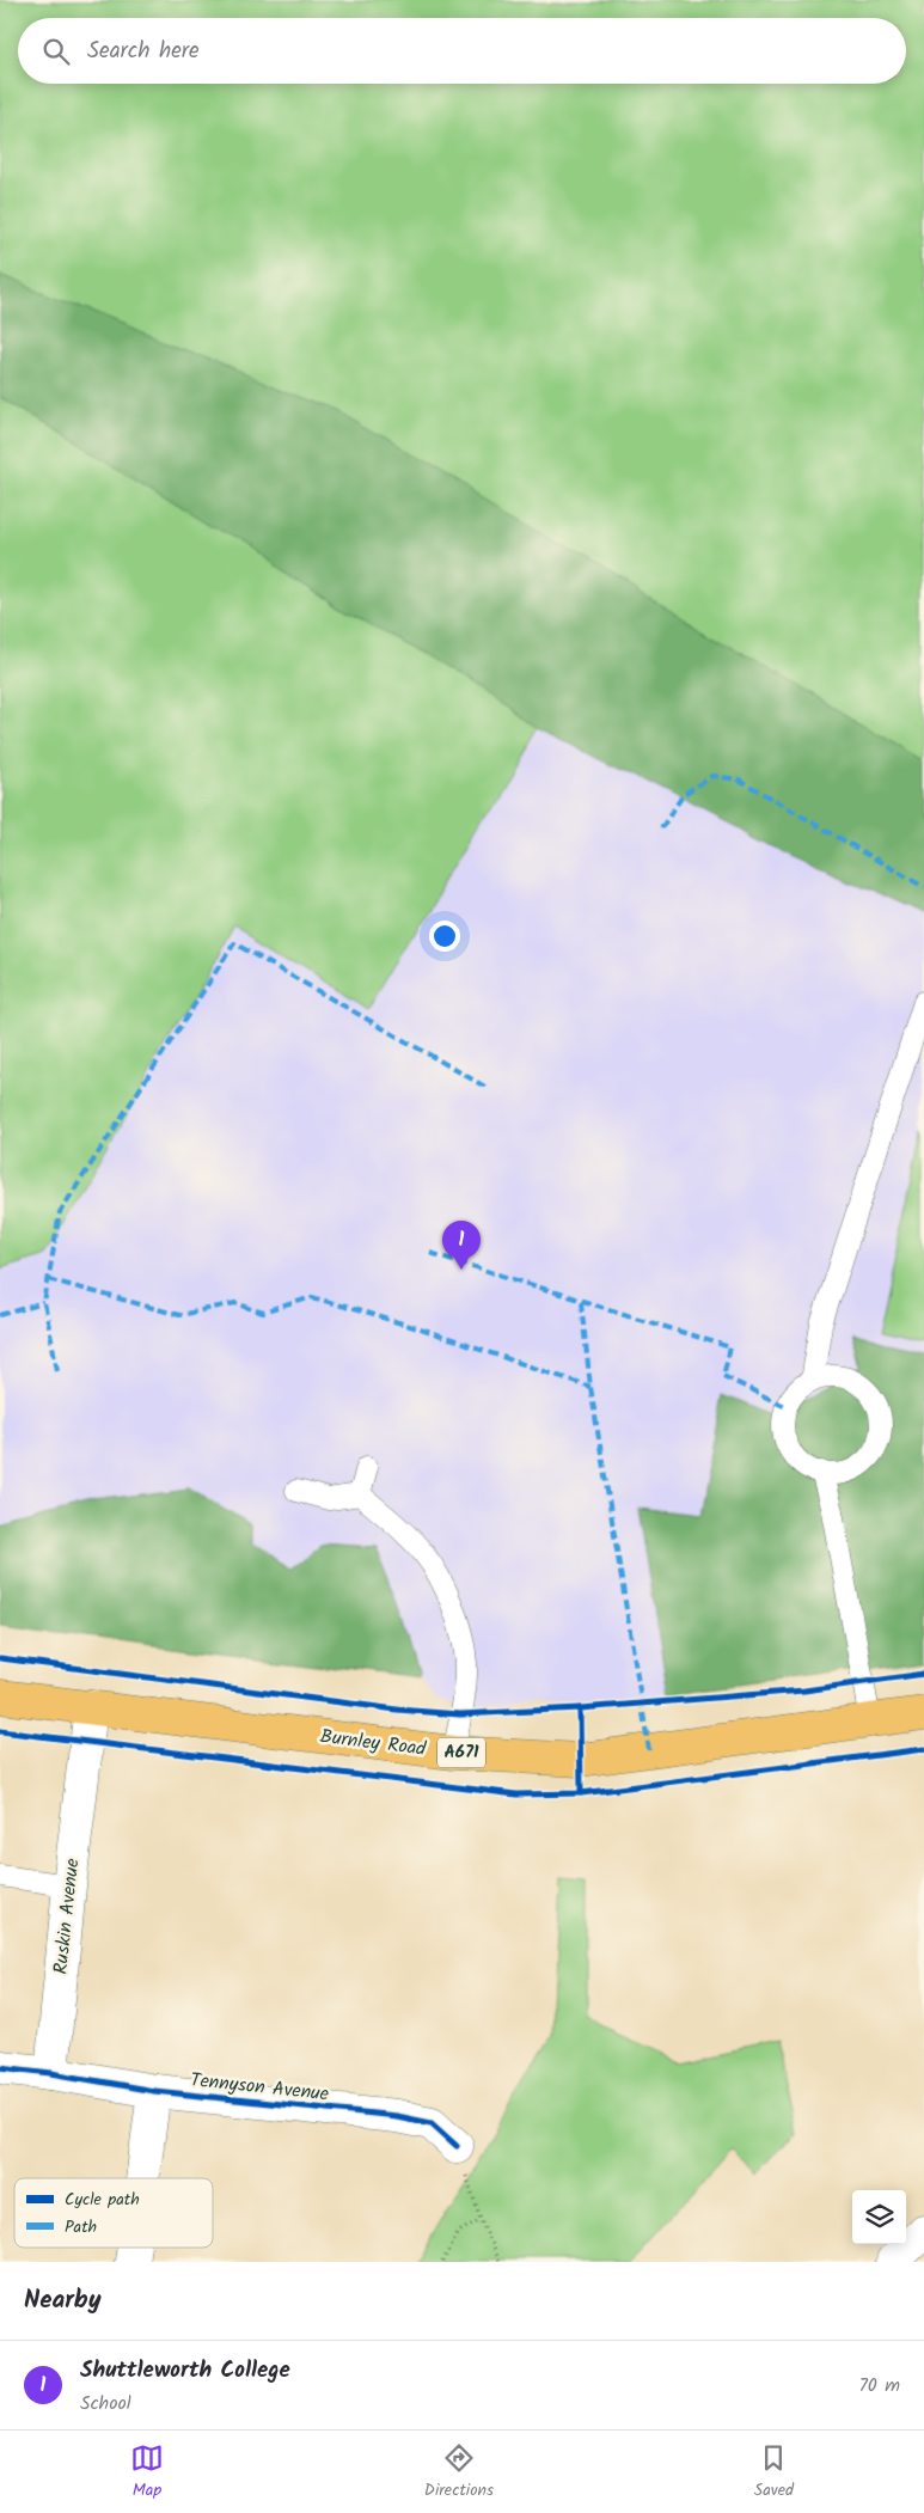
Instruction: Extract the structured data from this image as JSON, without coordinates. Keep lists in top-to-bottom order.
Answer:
{
  "streets": {
    "main road": ["Burnley Road", "A671"],
    "street": ["Ruskin Avenue", "Tennyson Avenue"]
  },
  "crossings": [
    ["Burnley Road", "Ruskin Avenue"],
    ["Ruskin Avenue", "Tennyson Avenue"]
  ],
  "legend": ["Cycle path", "Path"],
  "page": {
    "search": "Search here",
    "pins": "1",
    "heading": "Nearby",
    "list": [
      {
        "mark": "1",
        "name": "Shuttleworth College",
        "note": "School",
        "value": "70 m"
      }
    ],
    "nav": ["Map", "Directions", "Saved"]
  }
}
